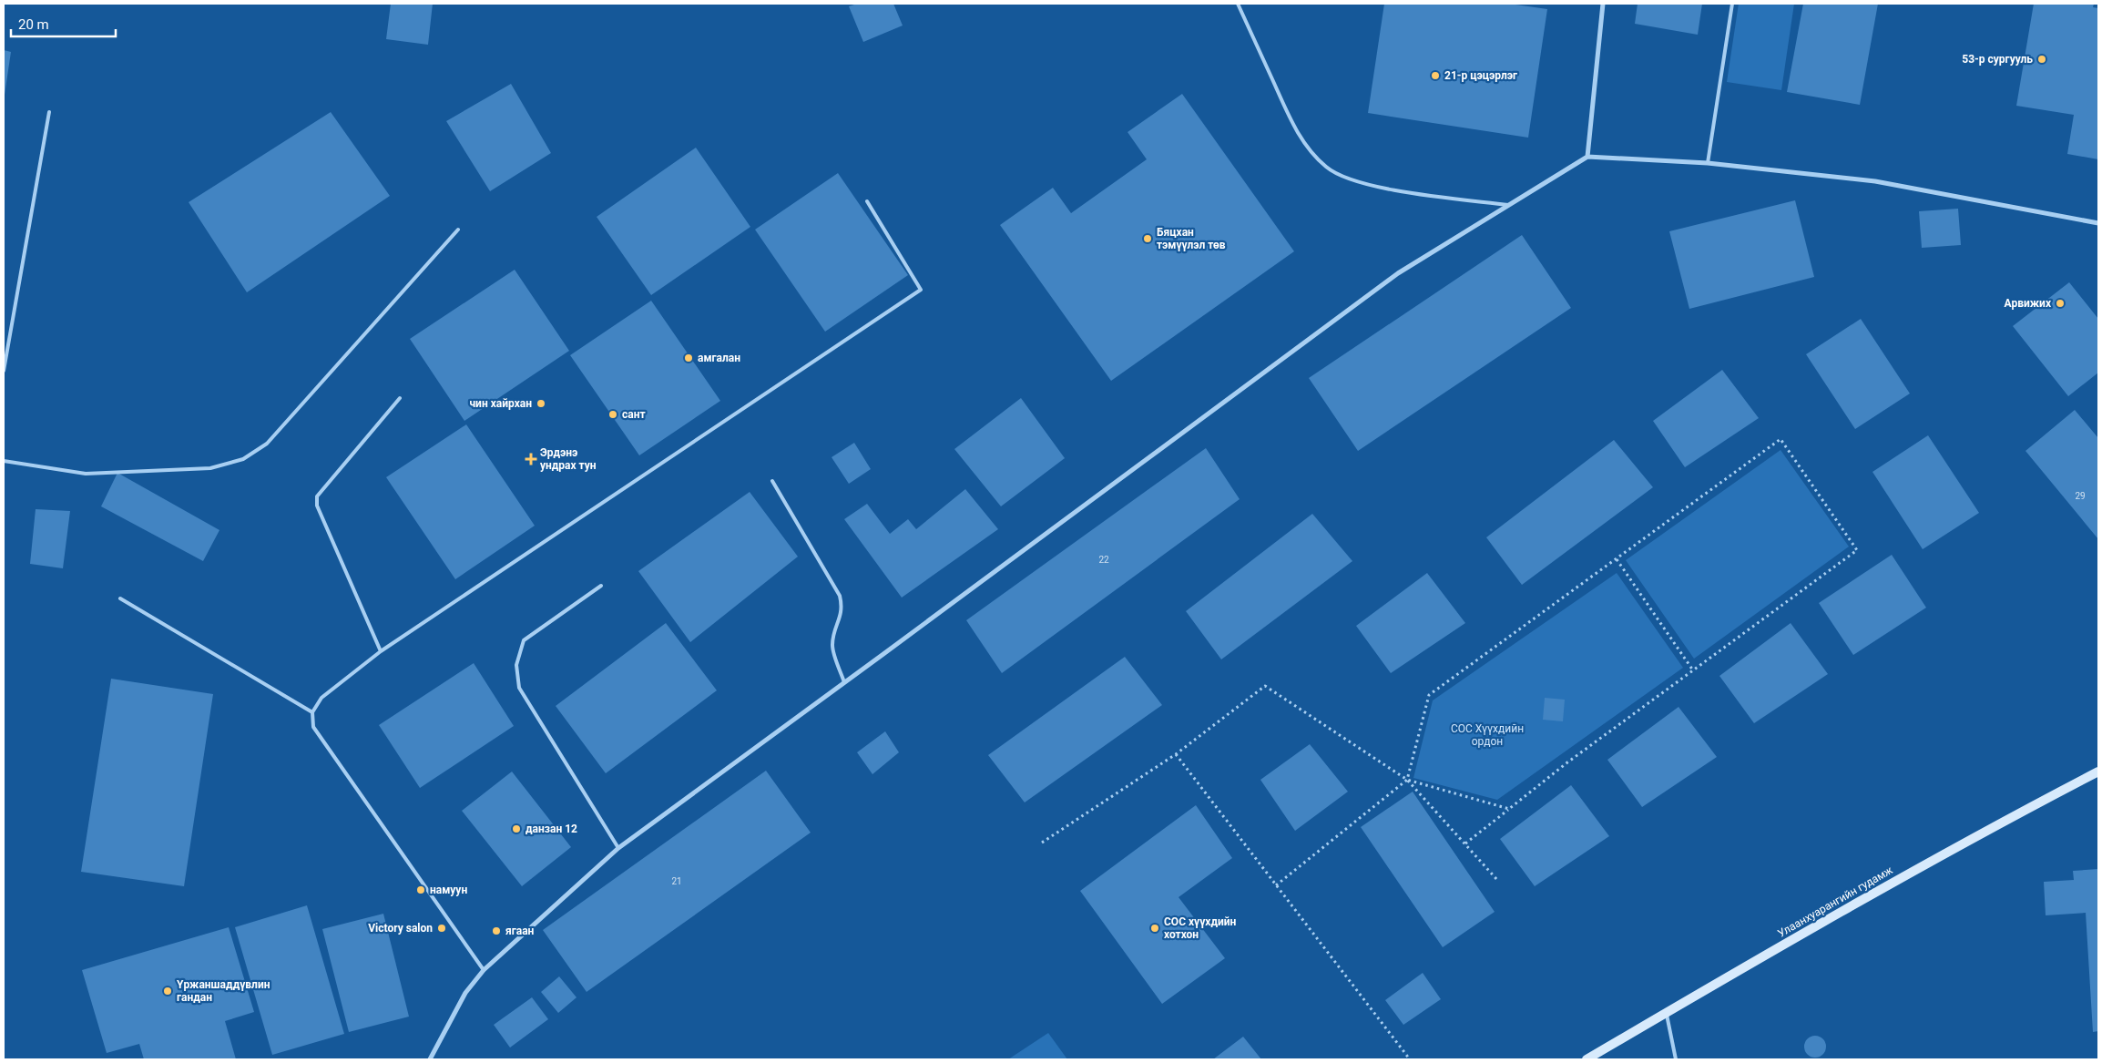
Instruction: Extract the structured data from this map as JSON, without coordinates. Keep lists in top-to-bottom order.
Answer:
{
  "streets": {
    "main road": ["Улаанхуарангийн гудамж"]
  },
  "parks": ["СОС Хүүхдийн ордон"],
  "places": {
    "other": [
      "53-р сургууль",
      "21-р цэцэрлэг",
      "Бяцхан тэмүүлэл төв",
      "Арвижих",
      "амгалан",
      "чин хайрхан",
      "сант",
      "данзан 12",
      "намуун",
      "Victory salon",
      "СОС хүүхдийн хотхон",
      "ягаан",
      "Yржаншаддүвлин гандан"
    ],
    "health": ["Эрдэнэ ундрах тун"]
  },
  "house_numbers": ["29", "22", "21"],
  "scale_bar": "20 m"
}
